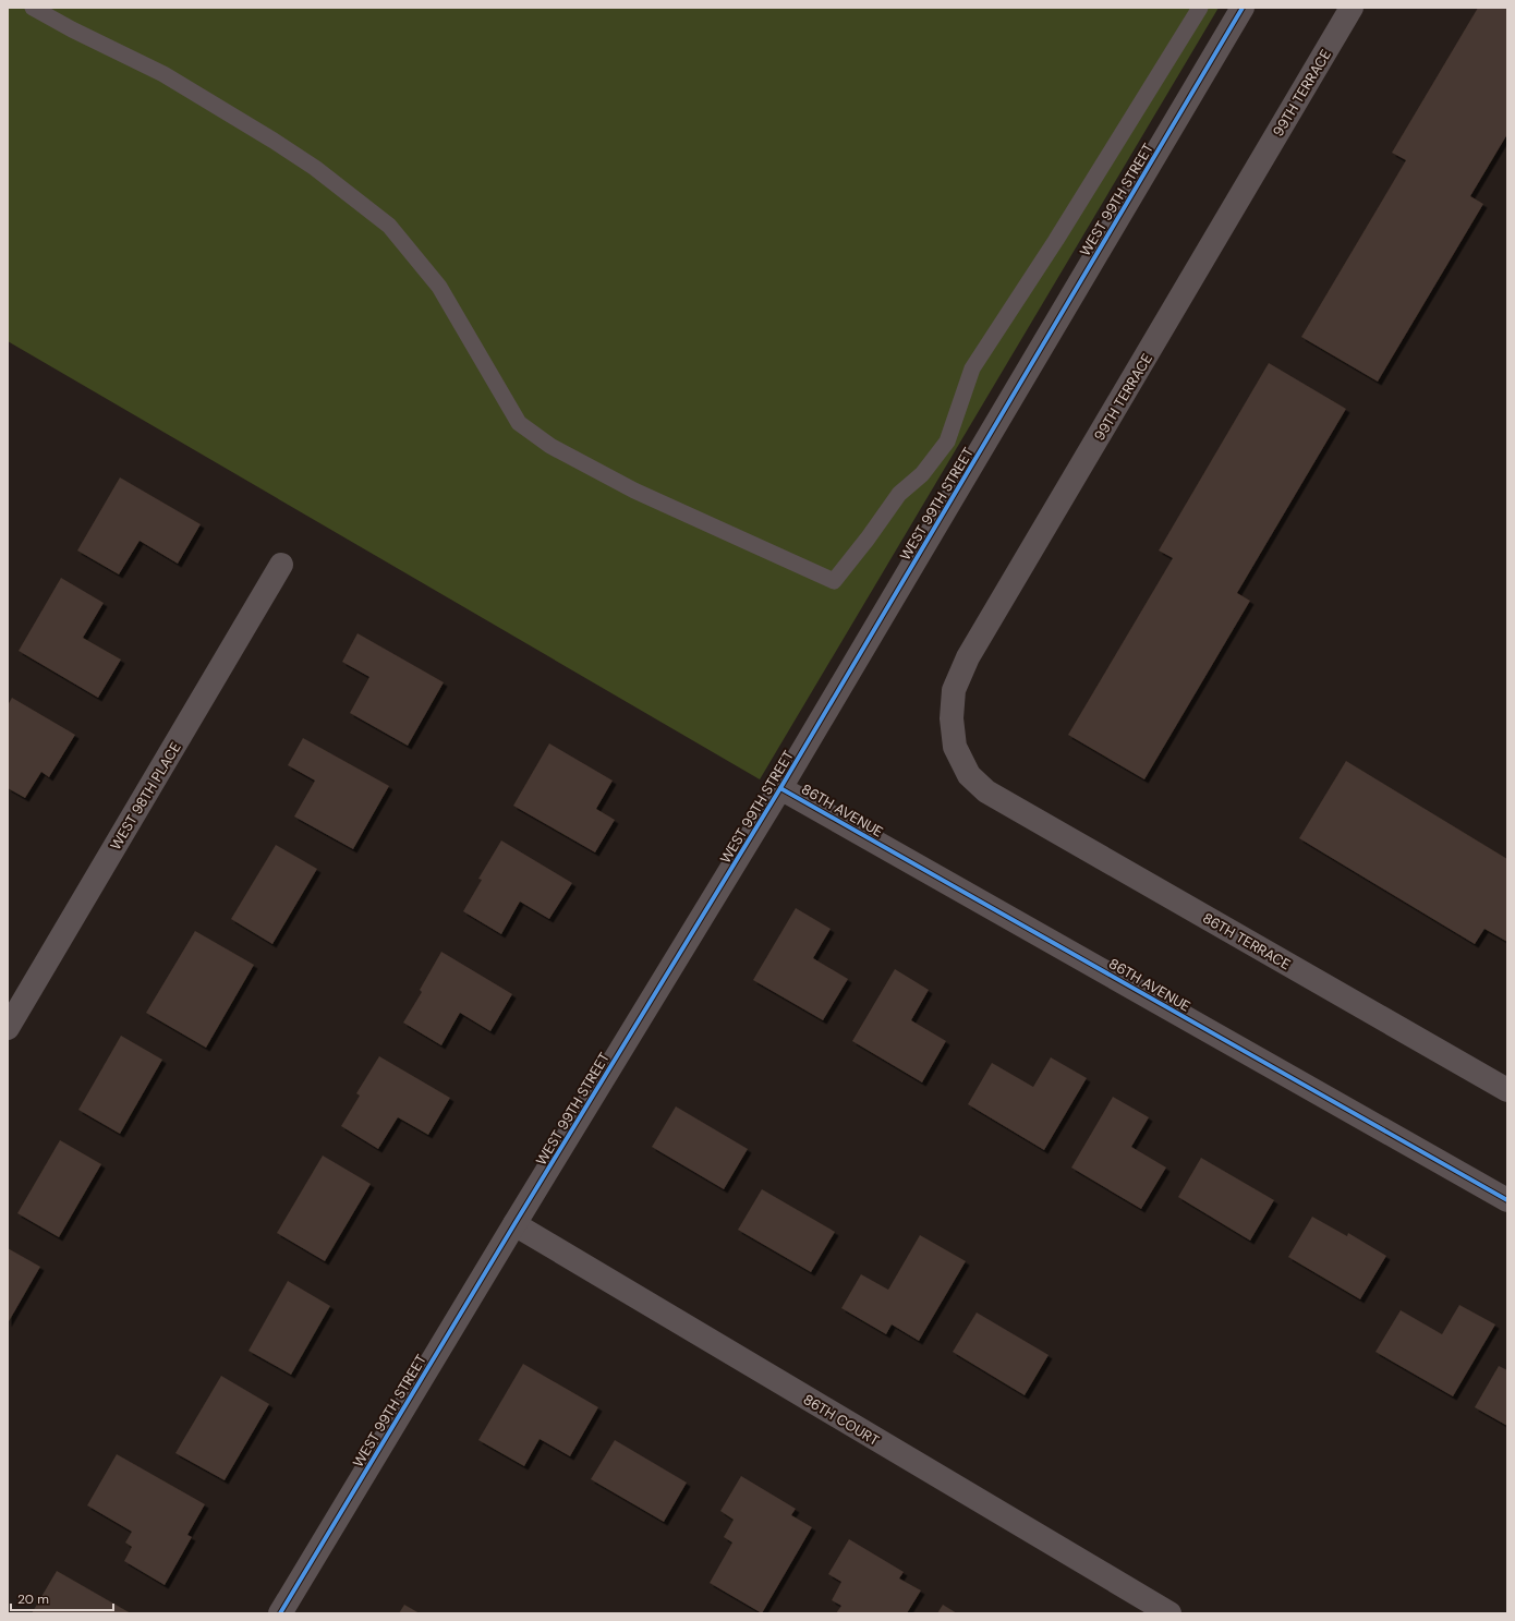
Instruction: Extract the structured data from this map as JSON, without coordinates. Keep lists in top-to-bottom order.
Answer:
{
  "streets": {
    "street": [
      "99TH TERRACE",
      "WEST 99TH STREET",
      "WEST 98TH PLACE",
      "86TH AVENUE",
      "86TH TERRACE",
      "86TH COURT"
    ]
  },
  "crossings": [
    ["99TH TERRACE", "86TH TERRACE"],
    ["WEST 99TH STREET", "86TH AVENUE"],
    ["WEST 99TH STREET", "86TH COURT"]
  ],
  "scale_bar": "20 m"
}
